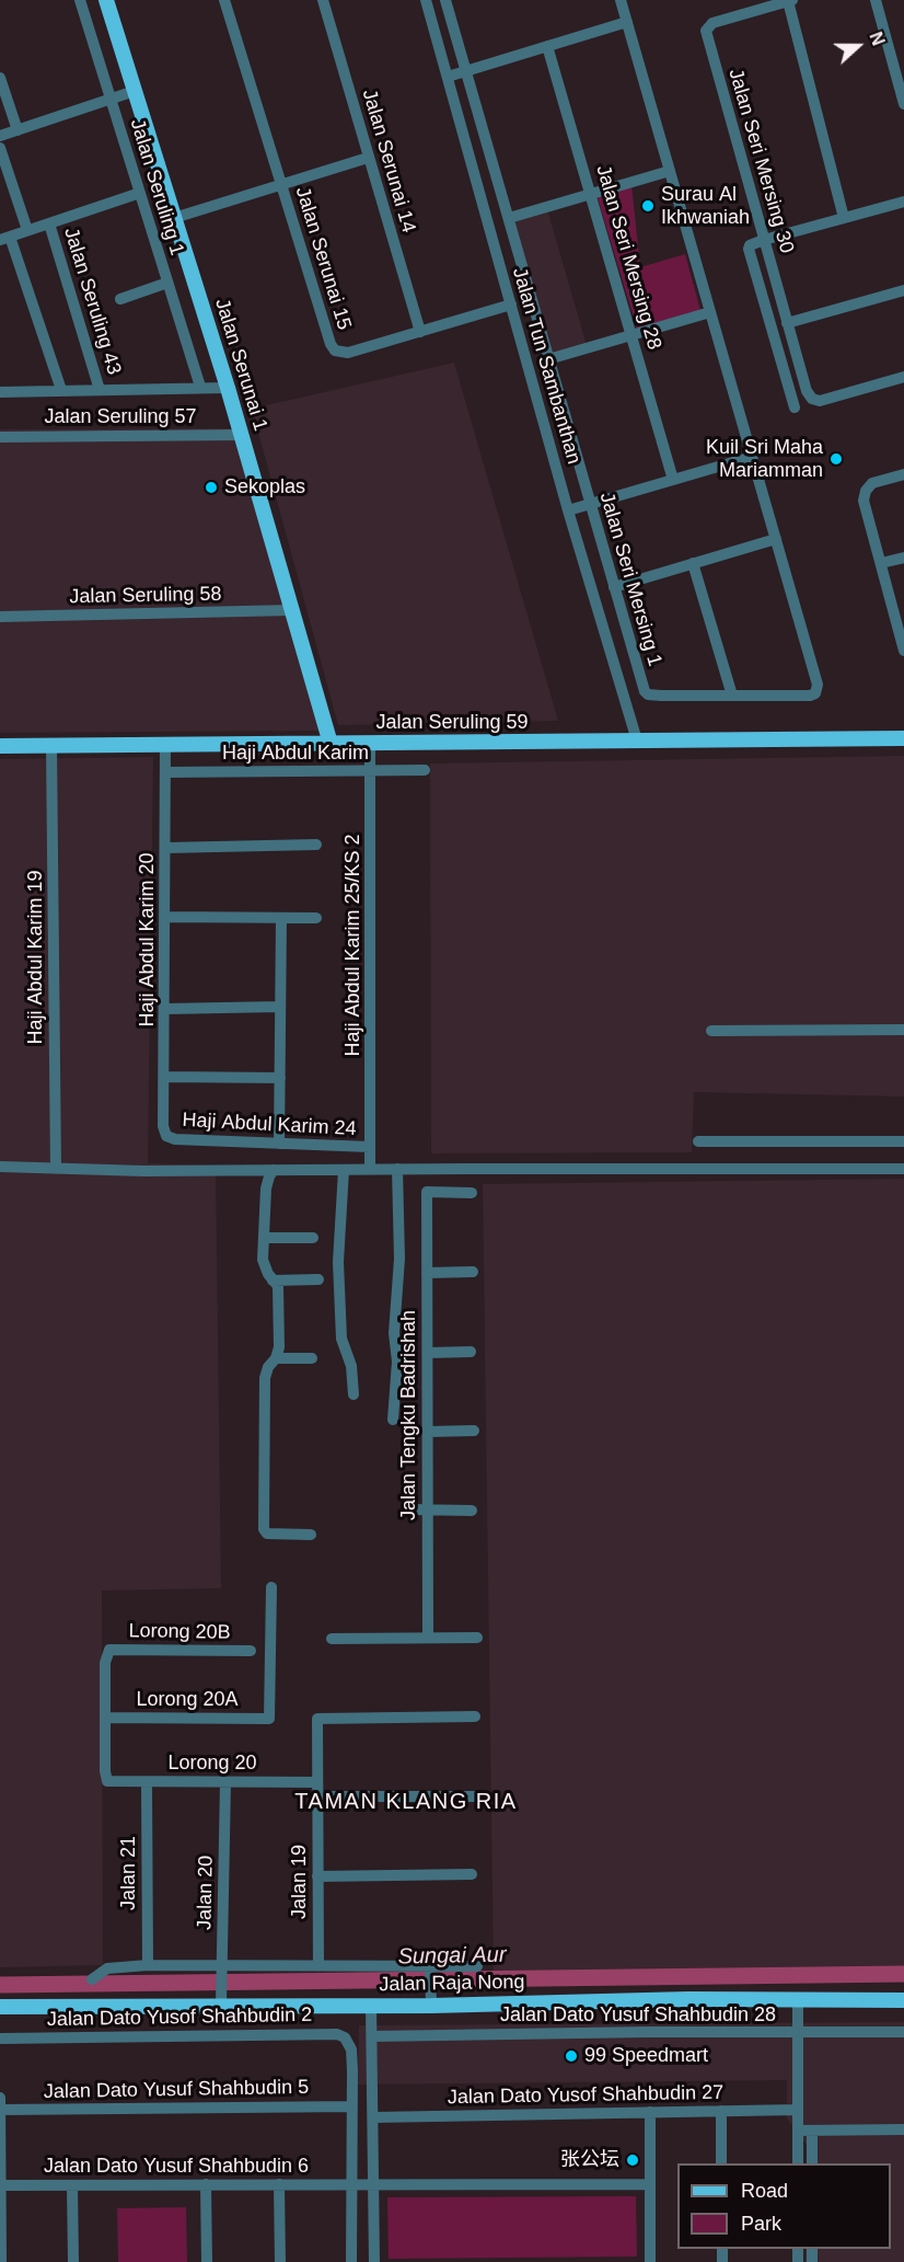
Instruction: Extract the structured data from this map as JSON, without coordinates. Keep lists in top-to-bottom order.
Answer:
{
  "streets": {
    "main road": ["Jalan Serunai 1", "Jalan Seruling 59", "Jalan Raja Nong"],
    "street": [
      "Jalan Serunai 14",
      "Jalan Seri Mersing 30",
      "Jalan Seruling 1",
      "Jalan Seri Mersing 28",
      "Jalan Serunai 15",
      "Jalan Seruling 43",
      "Jalan Tun Sambanthan",
      "Jalan Seruling 57",
      "Jalan Seri Mersing 1",
      "Jalan Seruling 58",
      "Haji Abdul Karim",
      "Haji Abdul Karim 20",
      "Haji Abdul Karim 25/KS 2",
      "Haji Abdul Karim 19",
      "Haji Abdul Karim 24",
      "Jalan Tengku Badrishah",
      "Lorong 20B",
      "Lorong 20A",
      "Lorong 20",
      "Jalan 21",
      "Jalan 19",
      "Jalan 20",
      "Jalan Dato Yusuf Shahbudin 28",
      "Jalan Dato Yusof Shahbudin 2",
      "Jalan Dato Yusuf Shahbudin 5",
      "Jalan Dato Yusof Shahbudin 27",
      "Jalan Dato Yusuf Shahbudin 6"
    ]
  },
  "crossings": [
    ["Jalan Serunai 14", "Jalan Serunai 15"],
    ["Jalan Seruling 1", "Jalan Seruling 57"],
    ["Jalan Serunai 15", "Jalan Tun Sambanthan"],
    ["Jalan Seruling 43", "Jalan Seruling 57"],
    ["Jalan Serunai 1", "Jalan Seruling 57"],
    ["Jalan Serunai 1", "Jalan Seruling 58"],
    ["Jalan Serunai 1", "Jalan Seruling 59"],
    ["Jalan Tun Sambanthan", "Jalan Seri Mersing 1"],
    ["Jalan Tun Sambanthan", "Jalan Seruling 59"],
    ["Jalan Seruling 59", "Haji Abdul Karim 20"],
    ["Jalan Seruling 59", "Haji Abdul Karim 25/KS 2"],
    ["Jalan Seruling 59", "Haji Abdul Karim 19"],
    ["Haji Abdul Karim", "Haji Abdul Karim 20"],
    ["Haji Abdul Karim", "Haji Abdul Karim 25/KS 2"],
    ["Haji Abdul Karim 20", "Haji Abdul Karim 24"],
    ["Haji Abdul Karim 25/KS 2", "Haji Abdul Karim 24"],
    ["Lorong 20B", "Lorong 20A"],
    ["Lorong 20B", "Lorong 20"],
    ["Lorong 20A", "Lorong 20"],
    ["Lorong 20", "Jalan 21"],
    ["Lorong 20", "Jalan 19"],
    ["Lorong 20", "Jalan 20"],
    ["Jalan 20", "Jalan Raja Nong"],
    ["Jalan Dato Yusof Shahbudin 2", "Jalan Dato Yusuf Shahbudin 5"]
  ],
  "districts": ["TAMAN KLANG RIA"],
  "water": ["Sungai Aur"],
  "places": [
    "Surau Al Ikhwaniah",
    "Kuil Sri Maha Mariamman",
    "Sekoplas",
    "99 Speedmart",
    "张公坛"
  ],
  "legend": ["Road", "Park"],
  "north": "right"
}
